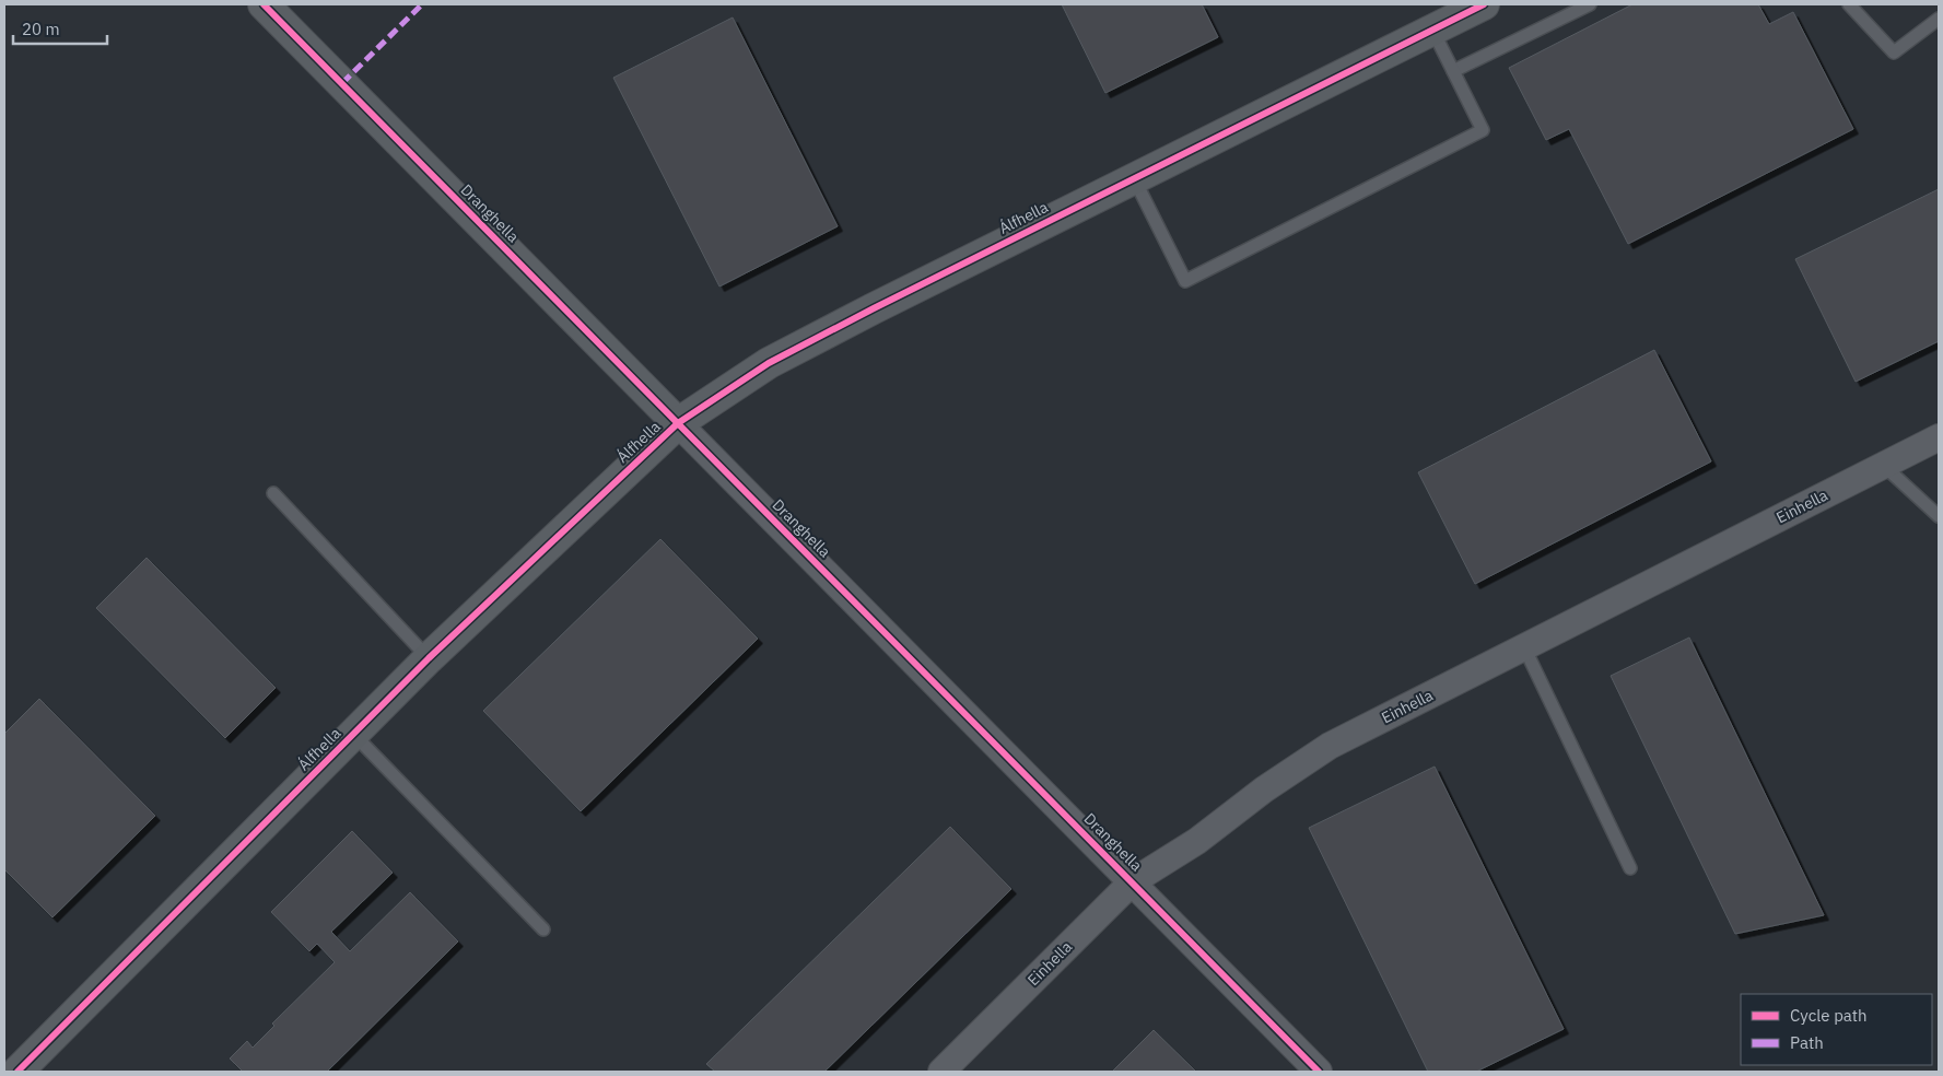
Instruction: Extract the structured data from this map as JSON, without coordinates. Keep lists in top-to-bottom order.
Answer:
{
  "streets": {
    "street": ["Dranghella", "Álfhella", "Einhella"]
  },
  "crossings": [
    ["Dranghella", "Álfhella"],
    ["Dranghella", "Einhella"]
  ],
  "legend": ["Cycle path", "Path"],
  "scale_bar": "20 m"
}
